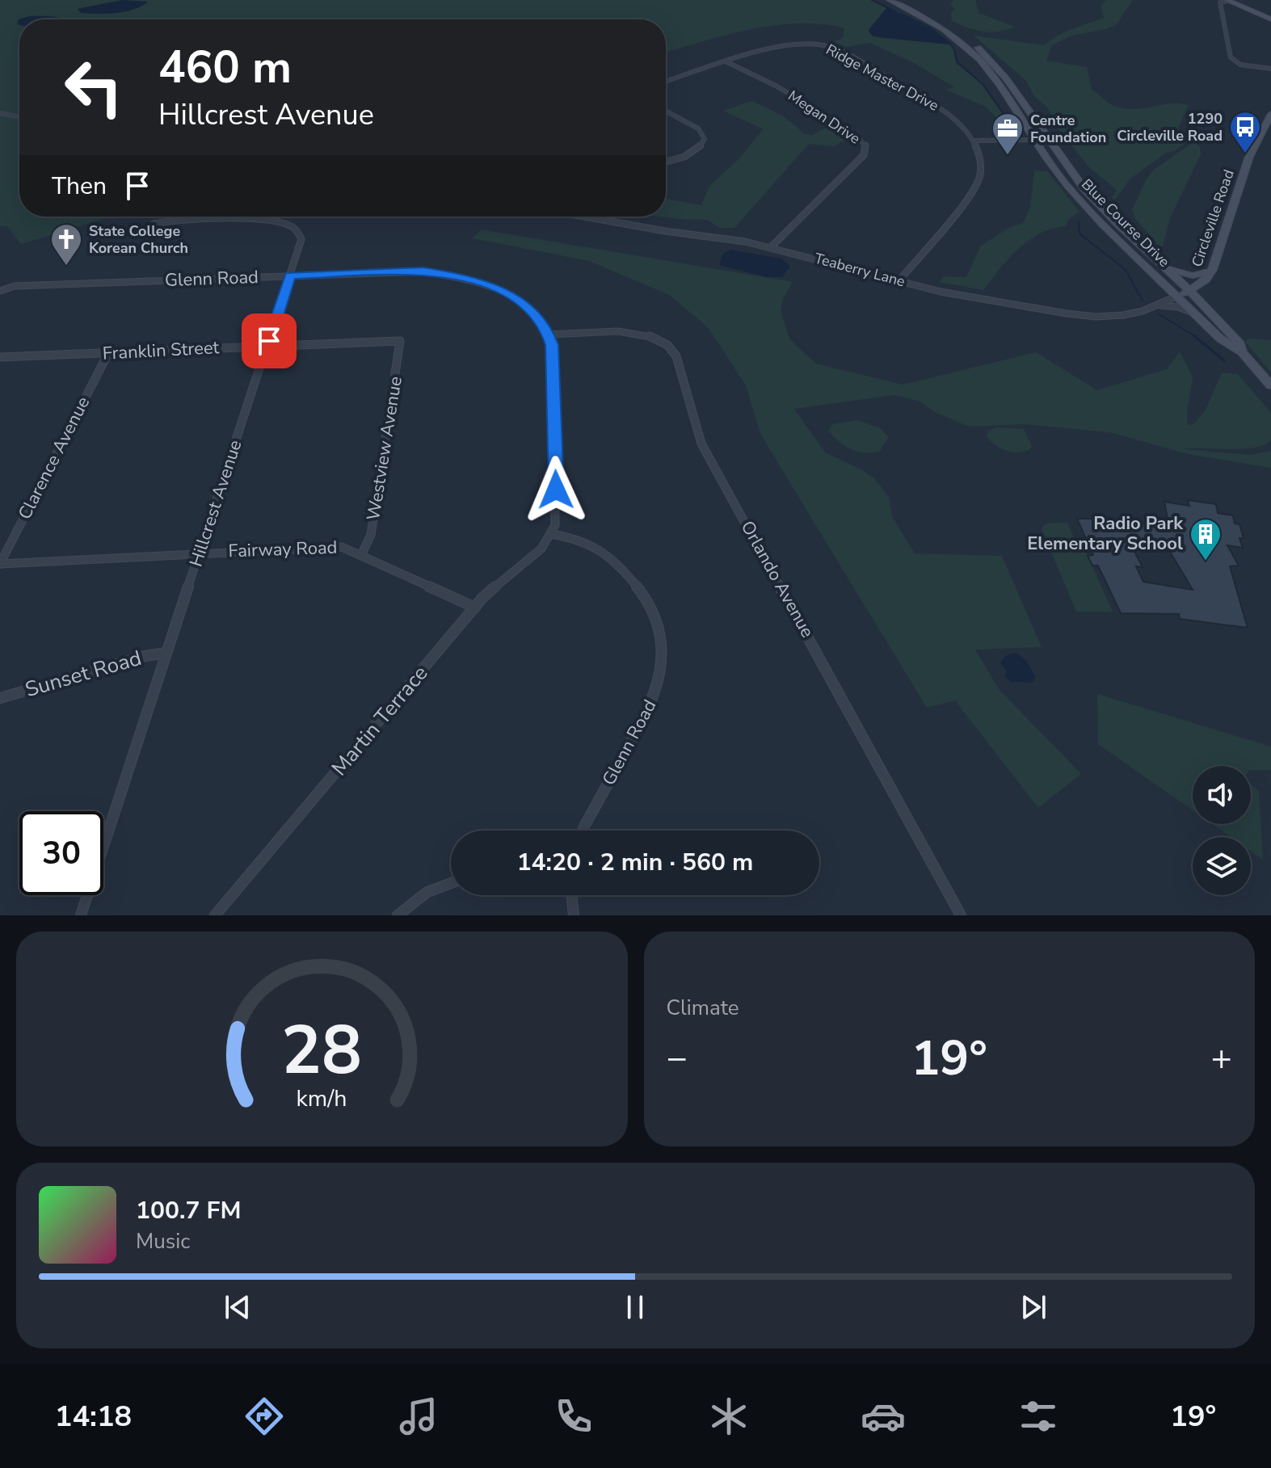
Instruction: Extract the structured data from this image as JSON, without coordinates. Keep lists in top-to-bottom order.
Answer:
{
  "streets": {
    "main road": ["Circleville Road", "Blue Course Drive"],
    "street": [
      "Ridge Master Drive",
      "Megan Drive",
      "Teaberry Lane",
      "Glenn Road",
      "Franklin Street",
      "Westview Avenue",
      "Clarence Avenue",
      "Hillcrest Avenue",
      "Fairway Road",
      "Orlando Avenue",
      "Sunset Road",
      "Martin Terrace"
    ]
  },
  "crossings": [
    ["Ridge Master Drive", "Megan Drive"],
    ["Megan Drive", "Teaberry Lane"],
    ["Circleville Road", "Blue Course Drive"],
    ["Blue Course Drive", "Teaberry Lane"],
    ["Glenn Road", "Hillcrest Avenue"],
    ["Glenn Road", "Orlando Avenue"],
    ["Glenn Road", "Martin Terrace"],
    ["Franklin Street", "Westview Avenue"],
    ["Franklin Street", "Clarence Avenue"],
    ["Franklin Street", "Hillcrest Avenue"],
    ["Westview Avenue", "Fairway Road"],
    ["Clarence Avenue", "Fairway Road"],
    ["Hillcrest Avenue", "Fairway Road"],
    ["Hillcrest Avenue", "Sunset Road"],
    ["Fairway Road", "Martin Terrace"]
  ],
  "places": {
    "bus stop": ["1290 Circleville Road"],
    "office": ["Centre Foundation"],
    "church": ["State College Korean Church"],
    "building": ["Radio Park Elementary School"]
  },
  "page": {
    "turn": ["460 m", "Hillcrest Avenue"],
    "then": "Then",
    "limit": "30",
    "trip": "14:20 · 2 min · 560 m",
    "tile": "Climate",
    "heat": ["−", "19°", "+"],
    "song": ["100.7 FM", "Music"],
    "tabs": ["14:18", "19°"],
    "gauge": ["28", "km/h"]
  }
}
